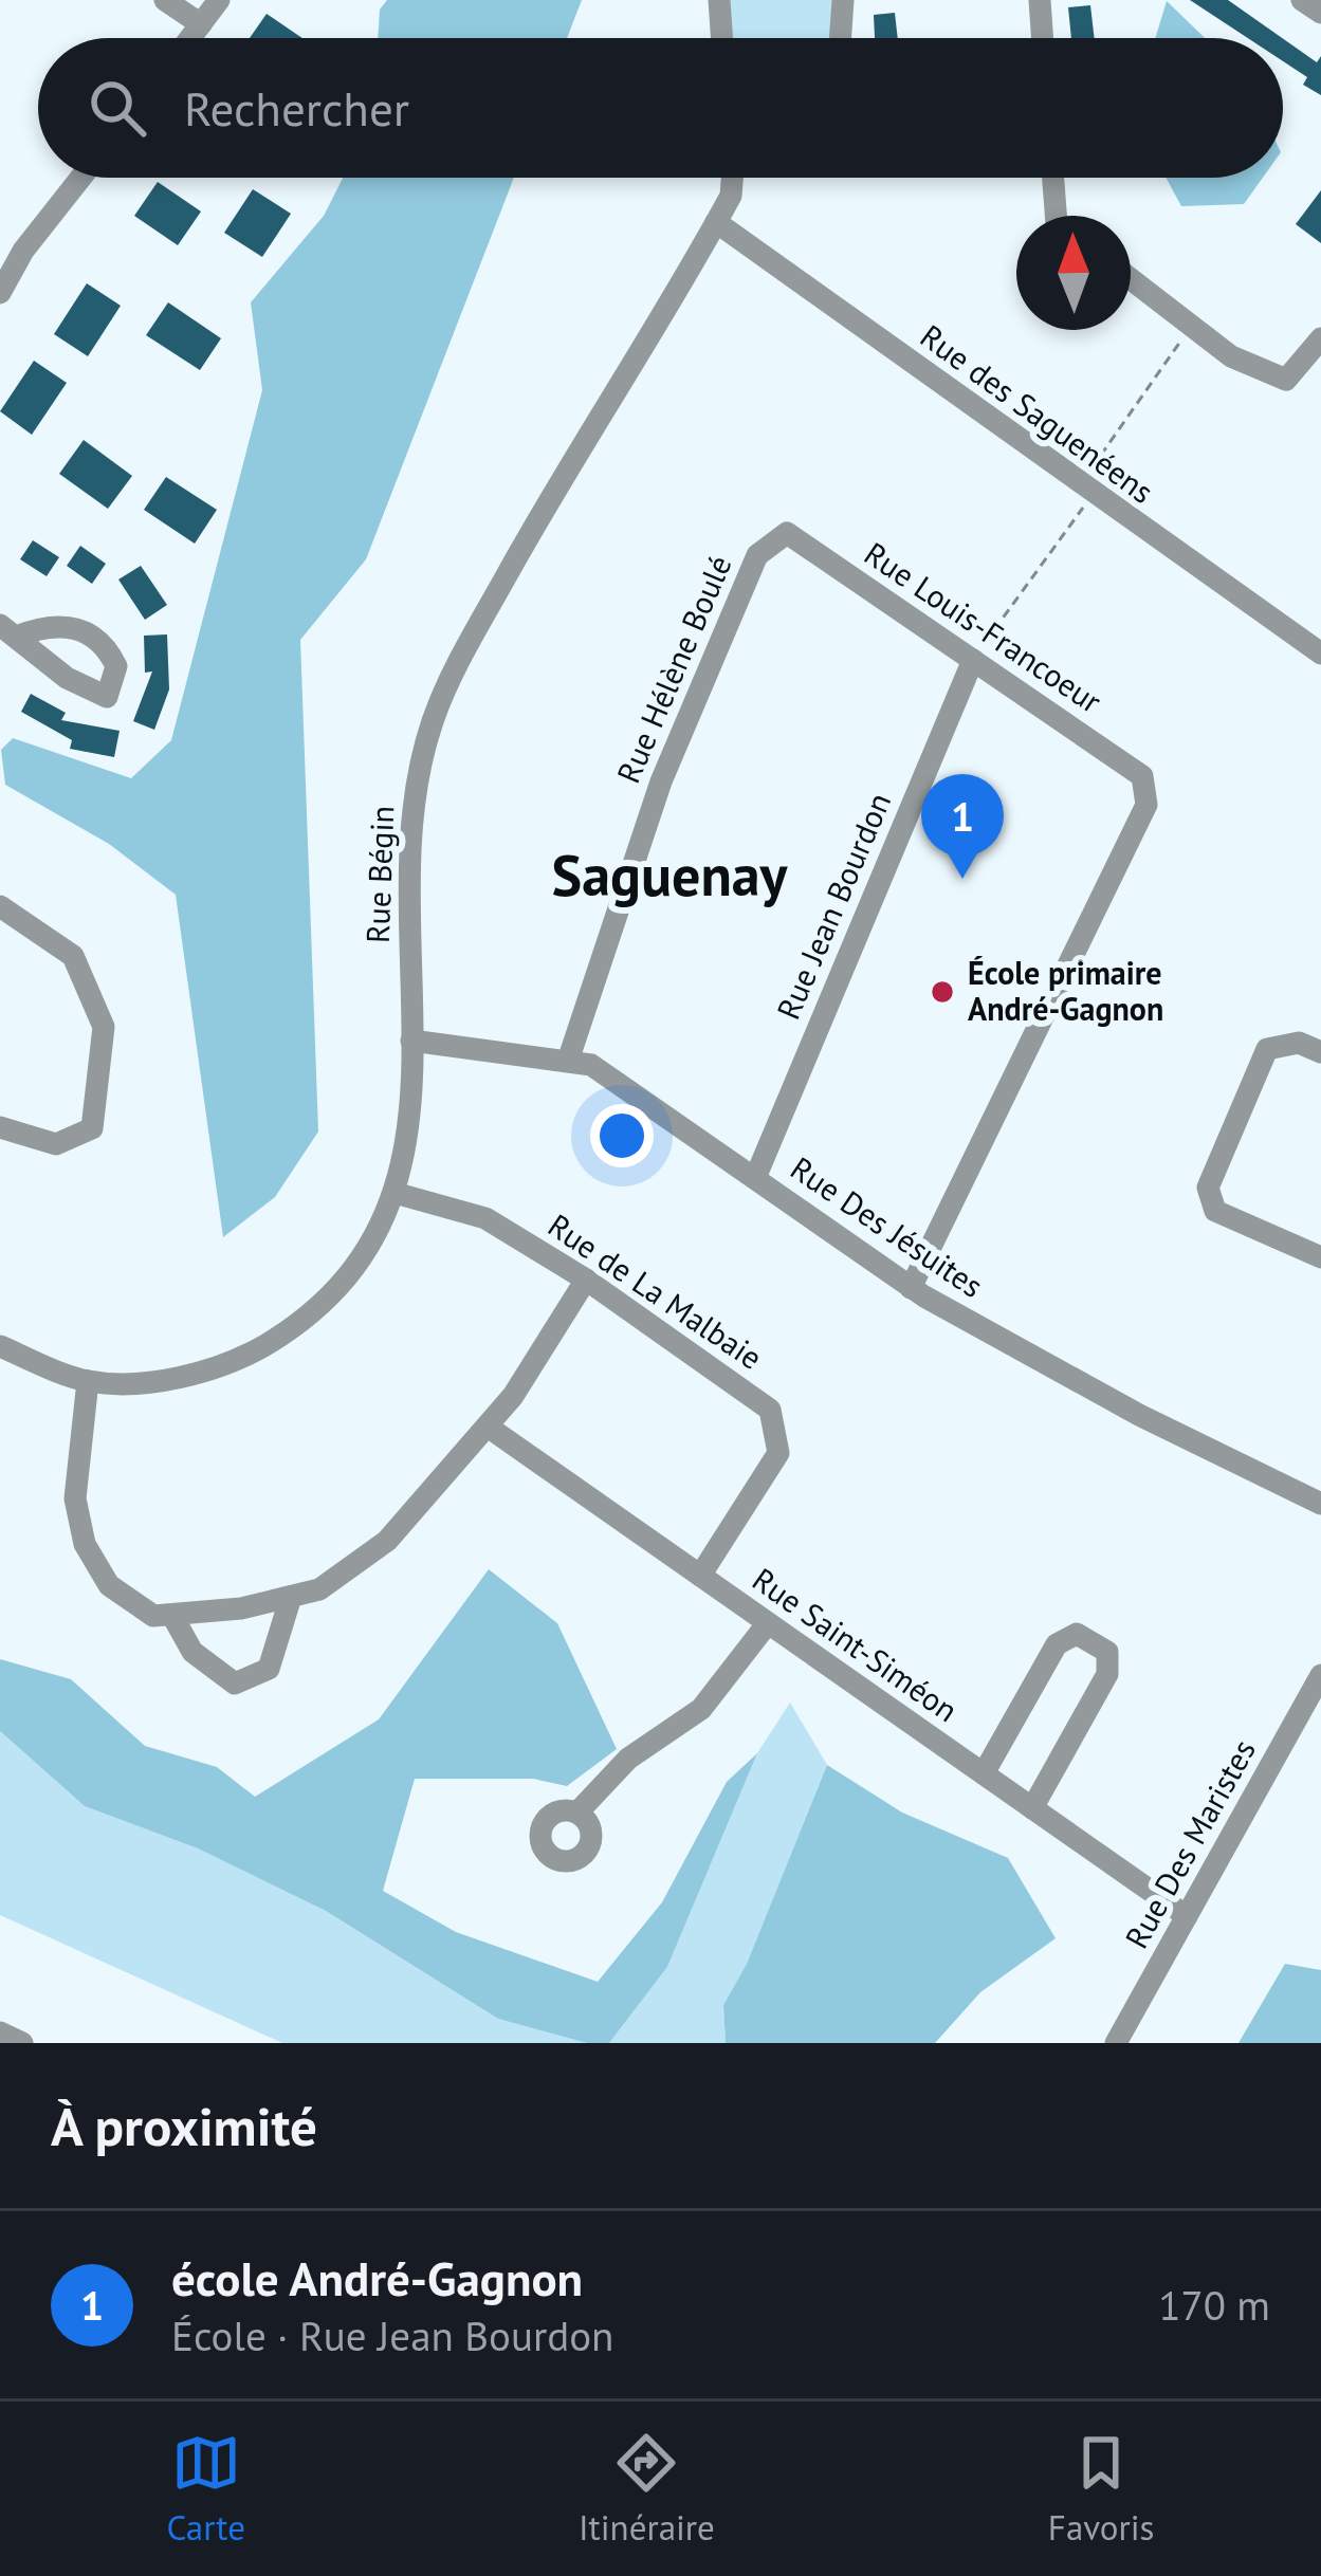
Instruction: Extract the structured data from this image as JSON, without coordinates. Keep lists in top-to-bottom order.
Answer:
{
  "streets": {
    "street": [
      "Rue des Saguenéens",
      "Rue Louis-Francoeur",
      "Rue Hélène Boulé",
      "Rue Bégin",
      "Rue Jean Bourdon",
      "Rue Des Jésuites",
      "Rue de La Malbaie",
      "Rue Saint-Siméon",
      "Rue Des Maristes"
    ]
  },
  "crossings": [
    ["Rue des Saguenéens", "Rue Bégin"],
    ["Rue Louis-Francoeur", "Rue Hélène Boulé"],
    ["Rue Louis-Francoeur", "Rue Jean Bourdon"],
    ["Rue Louis-Francoeur", "Rue Des Jésuites"],
    ["Rue Hélène Boulé", "Rue Des Jésuites"],
    ["Rue Bégin", "Rue Des Jésuites"],
    ["Rue Bégin", "Rue de La Malbaie"],
    ["Rue Jean Bourdon", "Rue Des Jésuites"],
    ["Rue de La Malbaie", "Rue Saint-Siméon"],
    ["Rue Saint-Siméon", "Rue Des Maristes"]
  ],
  "districts": ["Saguenay"],
  "places": ["École primaire André-Gagnon"],
  "north": "top",
  "page": {
    "search": "Rechercher",
    "pins": "1",
    "heading": "À proximité",
    "list": [
      {
        "mark": "1",
        "name": "école André-Gagnon",
        "note": "École · Rue Jean Bourdon",
        "value": "170 m"
      }
    ],
    "nav": ["Carte", "Itinéraire", "Favoris"]
  }
}
